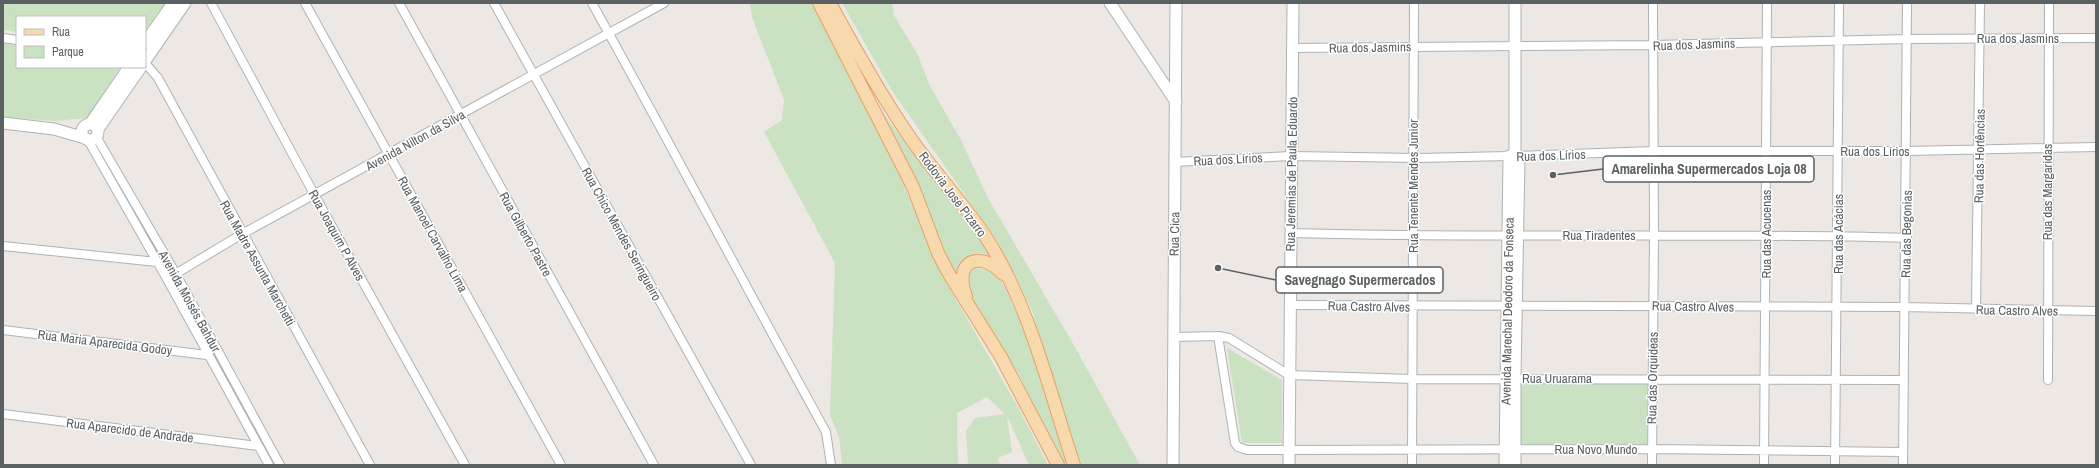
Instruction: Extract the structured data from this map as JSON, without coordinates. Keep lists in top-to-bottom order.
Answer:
{
  "streets": {
    "main road": ["Rodovia José Pizarro"],
    "street": [
      "Rua dos Jasmins",
      "Avenida Nilton da Silva",
      "Rua dos Lírios",
      "Rua das Hortências",
      "Rua Jeremias de Paula Eduardo",
      "Rua Tenente Mendes Junior",
      "Rua das Margaridas",
      "Rua Manoel Carvalho Lima",
      "Rua Gilberto Pastre",
      "Rua Chico Mendes Seringueiro",
      "Rua Cica",
      "Rua das Acucenas",
      "Rua das Acácias",
      "Rua das Begonias",
      "Rua Joaquim P Alves",
      "Rua Tiradentes",
      "Rua Madre Assunta Marchetti",
      "Avenida Moisés Bahdur",
      "Rua Castro Alves",
      "Avenida Marechal Deodoro da Fonseca",
      "Rua Maria Aparecida Godoy",
      "Rua Uruarama",
      "Rua das Orquideas",
      "Rua Aparecido de Andrade",
      "Rua Novo Mundo"
    ]
  },
  "crossings": [
    ["Rua dos Jasmins", "Rua das Hortências"],
    ["Rua dos Jasmins", "Rua Jeremias de Paula Eduardo"],
    ["Rua dos Jasmins", "Rua Tenente Mendes Junior"],
    ["Rua dos Jasmins", "Rua das Margaridas"],
    ["Rua dos Jasmins", "Rua das Acucenas"],
    ["Rua dos Jasmins", "Rua das Acácias"],
    ["Rua dos Jasmins", "Rua das Begonias"],
    ["Rua dos Jasmins", "Avenida Marechal Deodoro da Fonseca"],
    ["Rua dos Jasmins", "Rua das Orquideas"],
    ["Avenida Nilton da Silva", "Rua Manoel Carvalho Lima"],
    ["Avenida Nilton da Silva", "Rua Gilberto Pastre"],
    ["Avenida Nilton da Silva", "Rua Chico Mendes Seringueiro"],
    ["Avenida Nilton da Silva", "Rua Joaquim P Alves"],
    ["Avenida Nilton da Silva", "Rua Madre Assunta Marchetti"],
    ["Avenida Nilton da Silva", "Avenida Moisés Bahdur"],
    ["Rua dos Lírios", "Rua das Hortências"],
    ["Rua dos Lírios", "Rua Jeremias de Paula Eduardo"],
    ["Rua dos Lírios", "Rua Tenente Mendes Junior"],
    ["Rua dos Lírios", "Rua das Margaridas"],
    ["Rua dos Lírios", "Rua Cica"],
    ["Rua dos Lírios", "Rua das Acucenas"],
    ["Rua dos Lírios", "Rua das Acácias"],
    ["Rua dos Lírios", "Rua das Begonias"],
    ["Rua dos Lírios", "Avenida Marechal Deodoro da Fonseca"],
    ["Rua dos Lírios", "Rua das Orquideas"],
    ["Rua das Hortências", "Rua Castro Alves"],
    ["Rua Jeremias de Paula Eduardo", "Rua Tiradentes"],
    ["Rua Jeremias de Paula Eduardo", "Rua Castro Alves"],
    ["Rua Jeremias de Paula Eduardo", "Rua Uruarama"],
    ["Rua Jeremias de Paula Eduardo", "Rua Novo Mundo"],
    ["Rua Tenente Mendes Junior", "Rua Tiradentes"],
    ["Rua Tenente Mendes Junior", "Rua Castro Alves"],
    ["Rua Tenente Mendes Junior", "Rua Uruarama"],
    ["Rua Tenente Mendes Junior", "Rua Novo Mundo"],
    ["Rua das Margaridas", "Rua Castro Alves"],
    ["Rua Cica", "Rua Uruarama"],
    ["Rua das Acucenas", "Rua Tiradentes"],
    ["Rua das Acucenas", "Rua Castro Alves"],
    ["Rua das Acucenas", "Rua Uruarama"],
    ["Rua das Acucenas", "Rua Novo Mundo"],
    ["Rua das Acácias", "Rua Tiradentes"],
    ["Rua das Acácias", "Rua Castro Alves"],
    ["Rua das Acácias", "Rua Uruarama"],
    ["Rua das Acácias", "Rua Novo Mundo"],
    ["Rua das Begonias", "Rua Tiradentes"],
    ["Rua das Begonias", "Rua Castro Alves"],
    ["Rua das Begonias", "Rua Uruarama"],
    ["Rua das Begonias", "Rua Novo Mundo"],
    ["Rua Tiradentes", "Avenida Marechal Deodoro da Fonseca"],
    ["Rua Tiradentes", "Rua das Orquideas"],
    ["Avenida Moisés Bahdur", "Rua Maria Aparecida Godoy"],
    ["Avenida Moisés Bahdur", "Rua Aparecido de Andrade"],
    ["Rua Castro Alves", "Avenida Marechal Deodoro da Fonseca"],
    ["Rua Castro Alves", "Rua das Orquideas"],
    ["Avenida Marechal Deodoro da Fonseca", "Rua Uruarama"],
    ["Avenida Marechal Deodoro da Fonseca", "Rua Novo Mundo"],
    ["Rua Uruarama", "Rua das Orquideas"],
    ["Rua Uruarama", "Rua Novo Mundo"],
    ["Rua das Orquideas", "Rua Novo Mundo"]
  ],
  "places": ["Amarelinha Supermercados Loja 08", "Savegnago Supermercados"],
  "legend": ["Rua", "Parque"]
}
